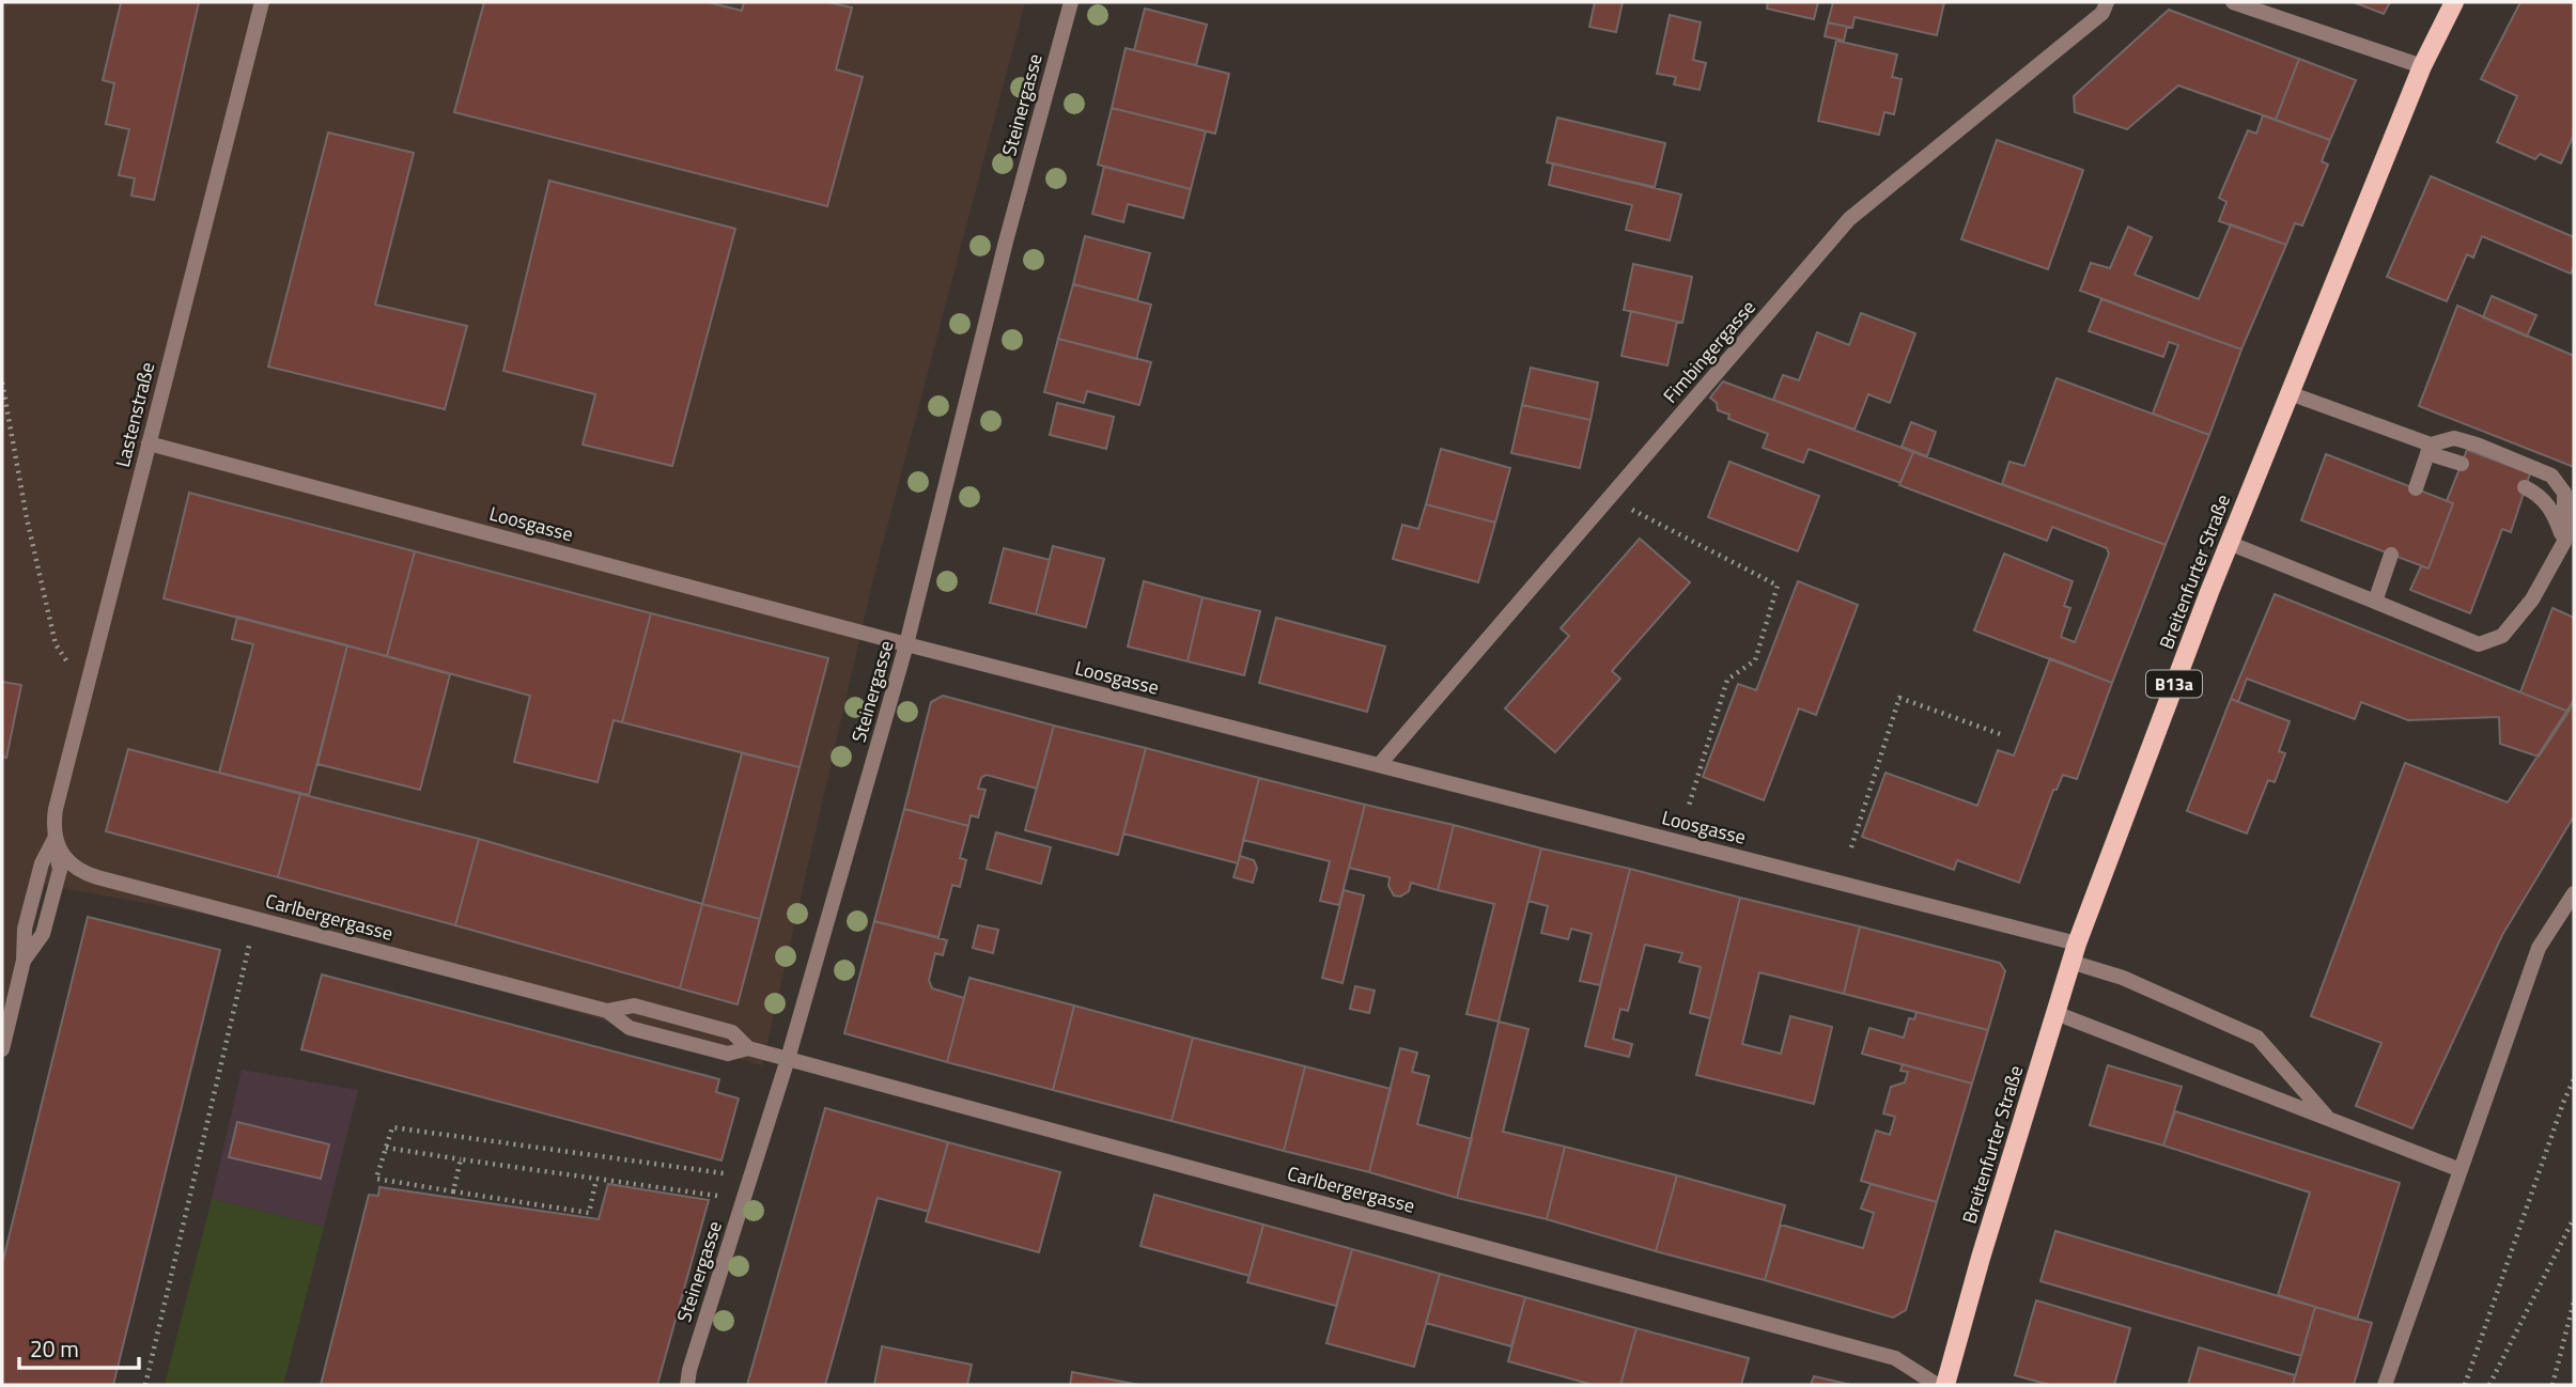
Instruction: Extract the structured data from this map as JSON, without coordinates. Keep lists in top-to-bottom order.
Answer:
{
  "streets": {
    "main road": ["Breitenfurter Straße", "B13a"],
    "street": [
      "Steinergasse",
      "Fimbingergasse",
      "Lastenstraße",
      "Loosgasse",
      "Carlbergergasse"
    ]
  },
  "crossings": [
    ["Steinergasse", "Loosgasse"],
    ["Steinergasse", "Carlbergergasse"],
    ["Fimbingergasse", "Loosgasse"],
    ["Lastenstraße", "Loosgasse"],
    ["Lastenstraße", "Carlbergergasse"],
    ["Loosgasse", "Breitenfurter Straße"]
  ],
  "scale_bar": "20 m"
}
